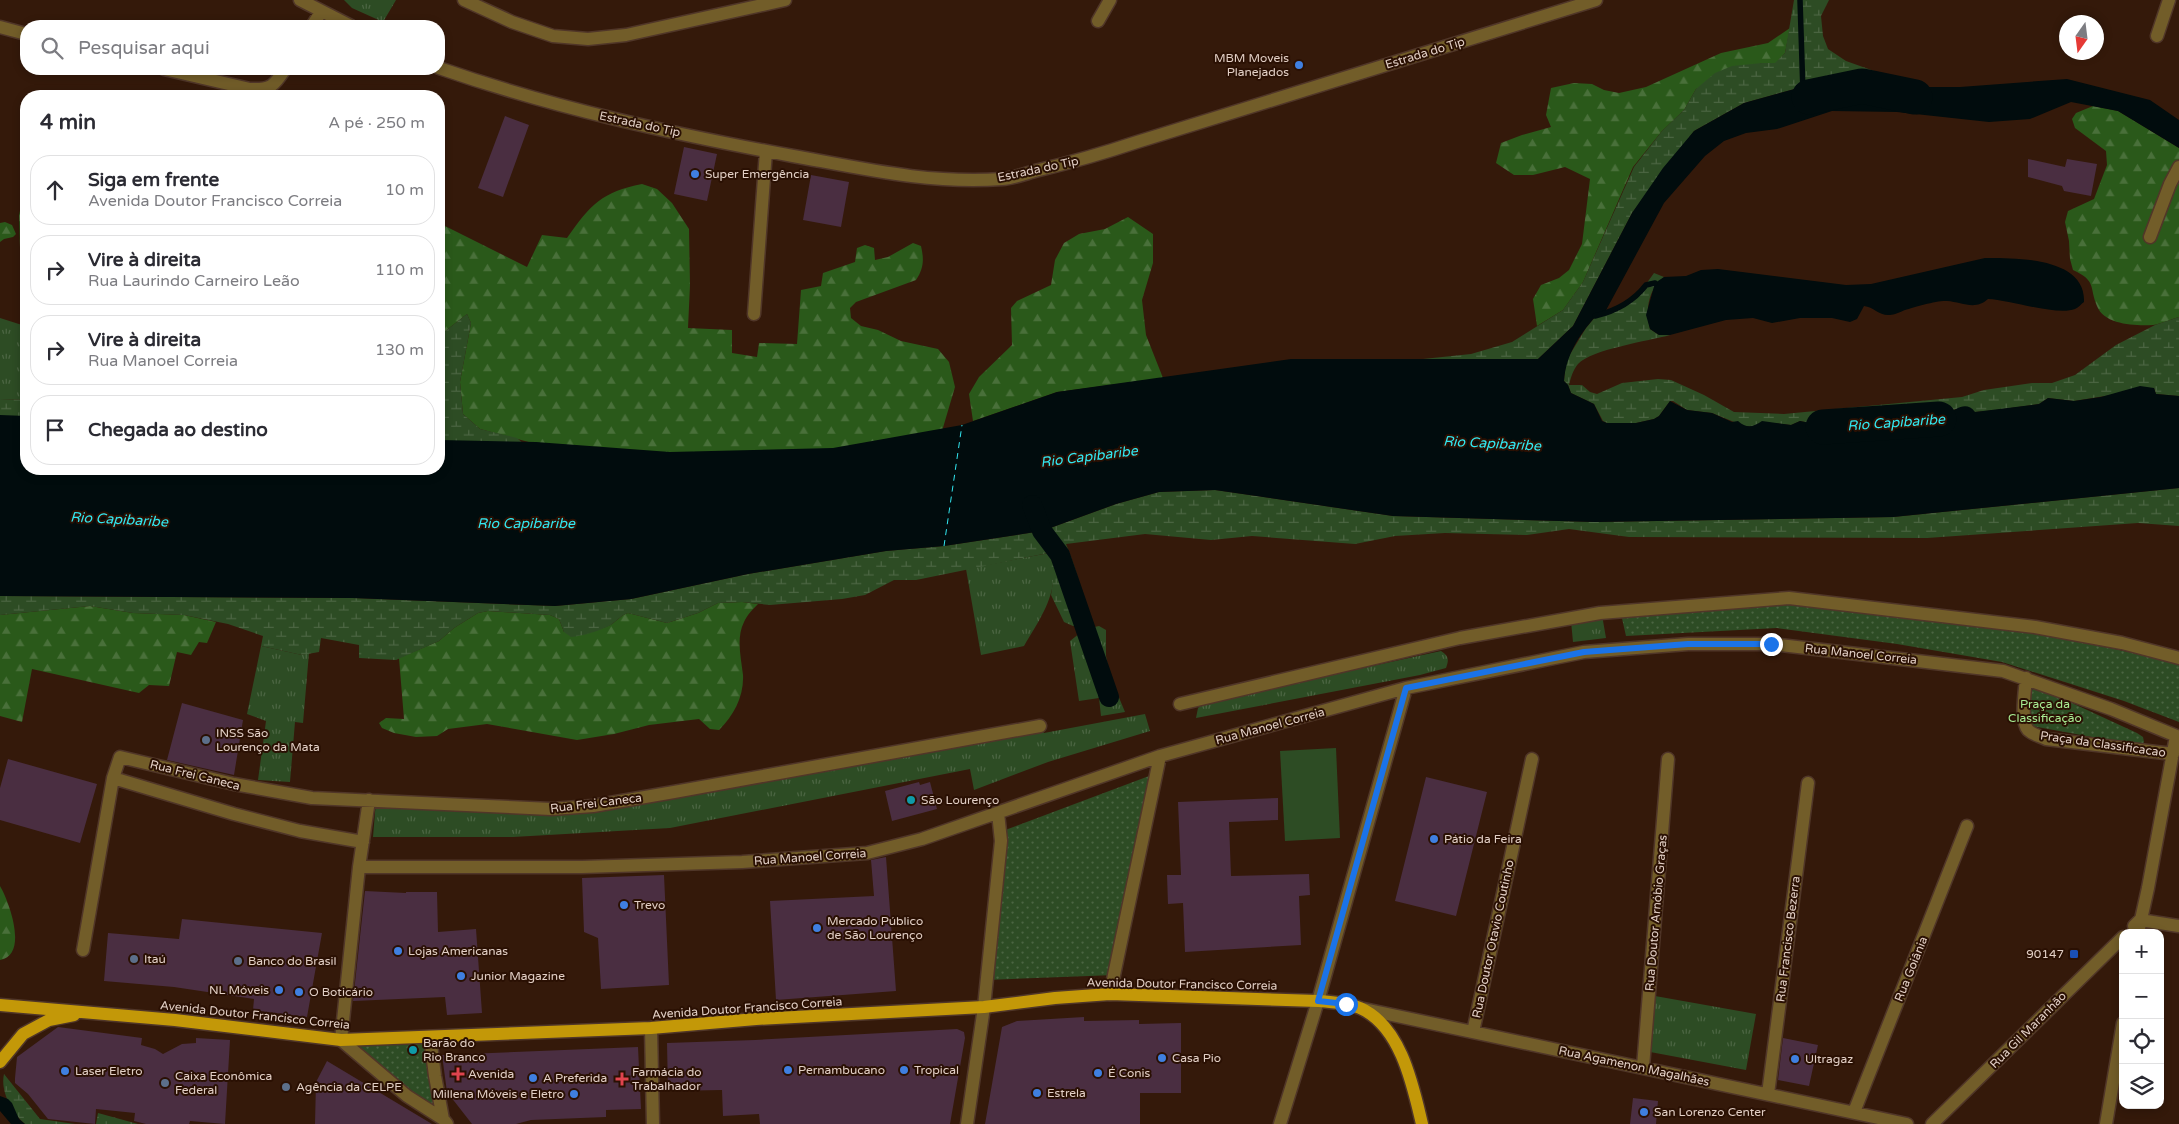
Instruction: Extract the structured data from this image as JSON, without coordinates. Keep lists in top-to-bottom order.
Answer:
{
  "streets": {
    "main road": ["Avenida Doutor Francisco Correia"],
    "street": [
      "Estrada do Tip",
      "Rua Manoel Correia",
      "Praça da Classificacao",
      "Rua Frei Caneca",
      "Rua Doutor Arnóbio Graças",
      "Rua Doutor Otavio Coutinho",
      "Rua Francisco Bezerra",
      "Rua Goiânia",
      "Rua Gil Maranhão",
      "Rua Agamenon Magalhães"
    ]
  },
  "crossings": [
    ["Rua Manoel Correia", "Praça da Classificacao"],
    ["Rua Doutor Arnóbio Graças", "Rua Agamenon Magalhães"],
    ["Rua Doutor Otavio Coutinho", "Rua Agamenon Magalhães"],
    ["Rua Francisco Bezerra", "Rua Agamenon Magalhães"],
    ["Rua Goiânia", "Rua Agamenon Magalhães"],
    ["Avenida Doutor Francisco Correia", "Rua Agamenon Magalhães"]
  ],
  "water": ["Rio Capibaribe"],
  "parks": ["Praça da Classificação"],
  "places": {
    "other": [
      "MBM Moveis Planejados",
      "Super Emergência",
      "INSS São Lourenço da Mata",
      "São Lourenço",
      "Pátio da Feira",
      "Trevo",
      "Mercado Público de São Lourenço",
      "Lojas Americanas",
      "Itaú",
      "Banco do Brasil",
      "Junior Magazine",
      "NL Móveis",
      "O Boticário",
      "Barão do Rio Branco",
      "Casa Pio",
      "Ultragaz",
      "Pernambucano",
      "Tropical",
      "Laser Eletro",
      "É Conis",
      "A Preferida",
      "Caixa Econômica Federal",
      "Agência da CELPE",
      "Estrela",
      "Millena Móveis e Eletro",
      "San Lorenzo Center"
    ],
    "transit": ["90147"],
    "health": ["Avenida", "Farmácia do Trabalhador"]
  },
  "north": "bottom",
  "page": {
    "search": "Pesquisar aqui",
    "heading": ["4 min", "A pé · 250 m"],
    "list": [
      ["Siga em frente", "Avenida Doutor Francisco Correia", "10 m"],
      ["Vire à direita", "Rua Laurindo Carneiro Leão", "110 m"],
      ["Vire à direita", "Rua Manoel Correia", "130 m"],
      "Chegada ao destino"
    ],
    "map_buttons": ["+", "−"]
  }
}
